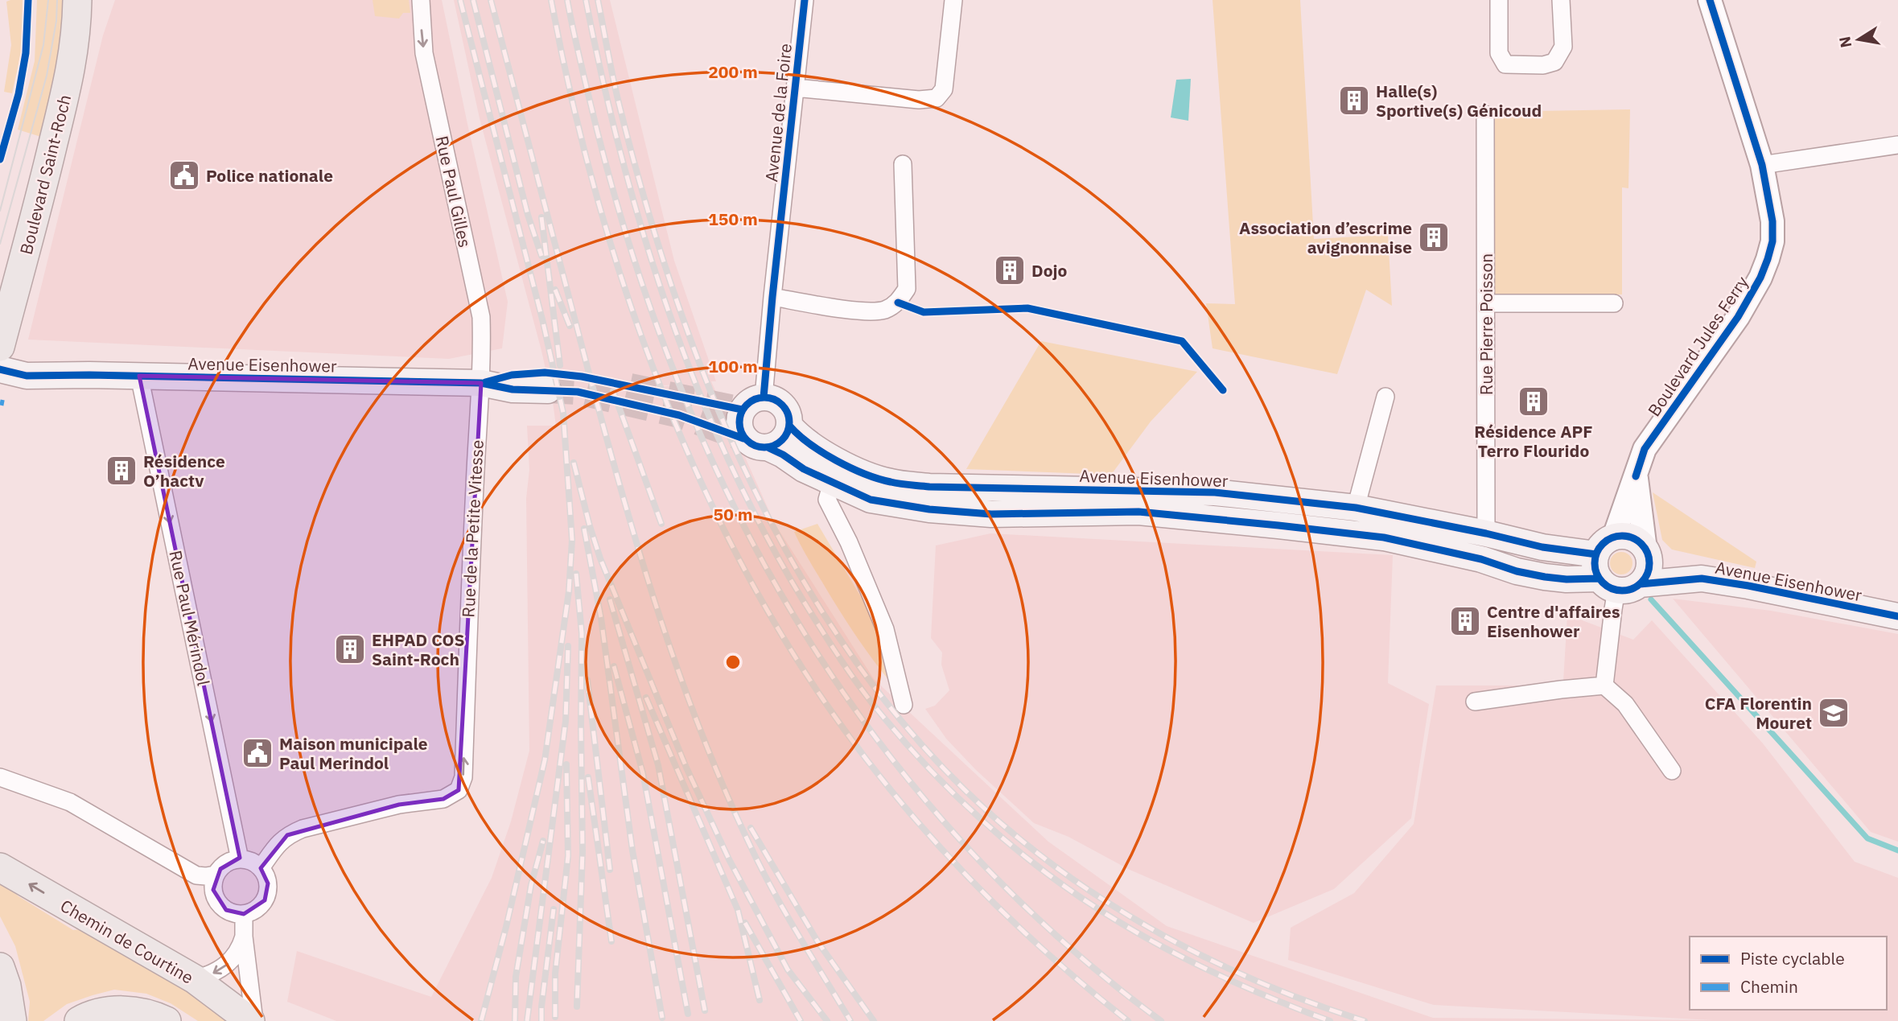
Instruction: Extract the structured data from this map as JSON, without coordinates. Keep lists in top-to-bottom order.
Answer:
{
  "streets": {
    "main road": ["Boulevard Saint-Roch", "Avenue Eisenhower", "Chemin de Courtine"],
    "street": [
      "Avenue de la Foire",
      "Rue Paul Gilles",
      "Rue Pierre Poisson",
      "Boulevard Jules Ferry",
      "Rue de la Petite Vitesse",
      "Rue Paul Mérindol"
    ]
  },
  "crossings": [
    ["Avenue de la Foire", "Avenue Eisenhower"],
    ["Rue Paul Gilles", "Avenue Eisenhower"],
    ["Rue Paul Gilles", "Rue de la Petite Vitesse"],
    ["Rue Pierre Poisson", "Avenue Eisenhower"],
    ["Boulevard Jules Ferry", "Avenue Eisenhower"],
    ["Avenue Eisenhower", "Rue de la Petite Vitesse"],
    ["Avenue Eisenhower", "Rue Paul Mérindol"],
    ["Rue de la Petite Vitesse", "Rue Paul Mérindol"]
  ],
  "one_way": [
    "Rue Paul Gilles",
    "Rue de la Petite Vitesse",
    "Rue Paul Mérindol",
    "Chemin de Courtine"
  ],
  "places": {
    "building": [
      "Halle(s) Sportive(s) Génicoud",
      "Association d’escrime avignonnaise",
      "Dojo",
      "Résidence APF Terro Flourido",
      "Résidence O’hactv",
      "Centre d'affaires Eisenhower",
      "EHPAD COS Saint-Roch"
    ],
    "public building": ["Police nationale", "Maison municipale Paul Merindol"],
    "school or university": ["CFA Florentin Mouret"]
  },
  "legend": ["Piste cyclable", "Chemin"],
  "north": "left",
  "rings": [
    "200 m",
    "150 m",
    "100 m",
    "50 m"
  ]
}
